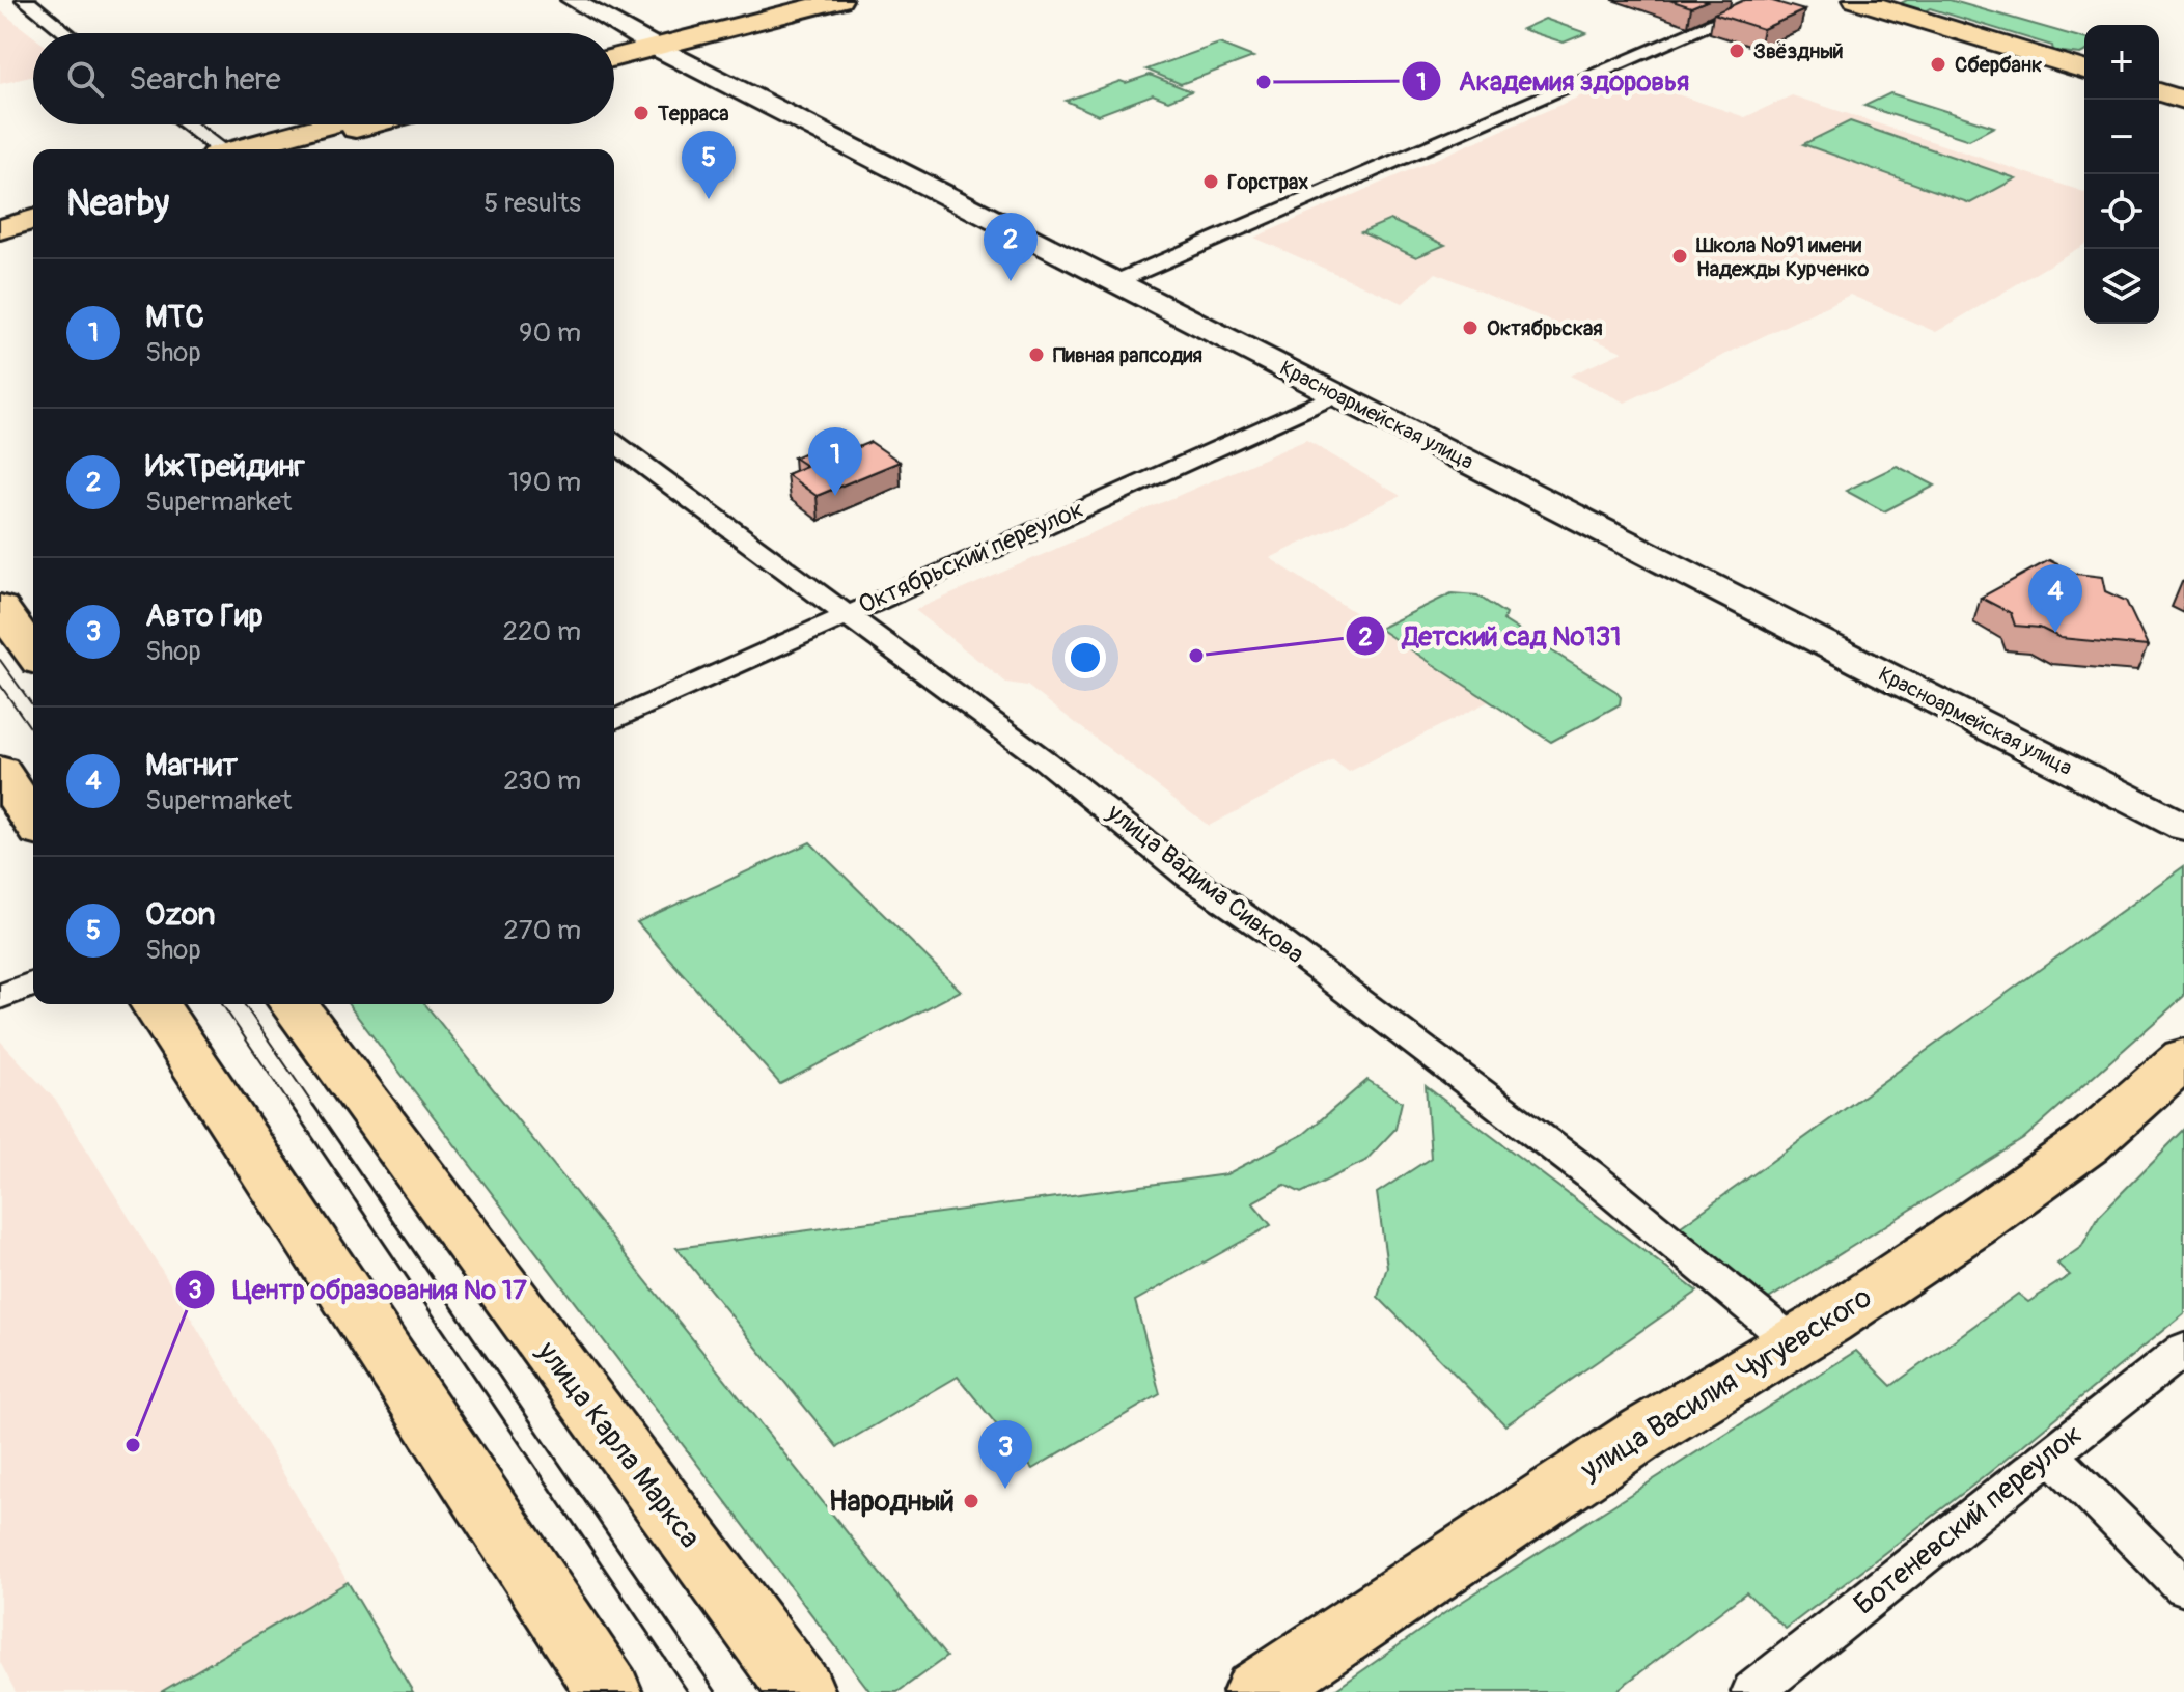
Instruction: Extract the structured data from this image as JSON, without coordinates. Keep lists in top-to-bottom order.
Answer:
{
  "streets": {
    "main road": ["улица Василия Чугуевского", "улица Карла Маркса"],
    "street": [
      "Красноармейская улица",
      "Октябрьский переулок",
      "улица Вадима Сивкова",
      "Ботеневский переулок"
    ]
  },
  "crossings": [
    ["Красноармейская улица", "Октябрьский переулок"],
    ["Октябрьский переулок", "улица Вадима Сивкова"],
    ["улица Вадима Сивкова", "улица Василия Чугуевского"]
  ],
  "places": [
    "Звёздный",
    "Сбербанк",
    "Академия здоровья",
    "Терраса",
    "Горстрах",
    "Школа №91 имени Надежды Курченко",
    "Октябрьская",
    "Пивная рапсодия",
    "Детский сад №131",
    "Центр образования № 17",
    "Народный"
  ],
  "page": {
    "map_buttons": ["+", "−"],
    "search": "Search here",
    "pins": [
      "5",
      "2",
      "1",
      "4",
      "3"
    ],
    "heading": ["Nearby", "5 results"],
    "list": [
      {
        "mark": "1",
        "name": "МТС",
        "note": "Shop",
        "value": "90 m"
      },
      {
        "mark": "2",
        "name": "ИжТрейдинг",
        "note": "Supermarket",
        "value": "190 m"
      },
      {
        "mark": "3",
        "name": "Авто Гир",
        "note": "Shop",
        "value": "220 m"
      },
      {
        "mark": "4",
        "name": "Магнит",
        "note": "Supermarket",
        "value": "230 m"
      },
      {
        "mark": "5",
        "name": "Ozon",
        "note": "Shop",
        "value": "270 m"
      }
    ]
  }
}
